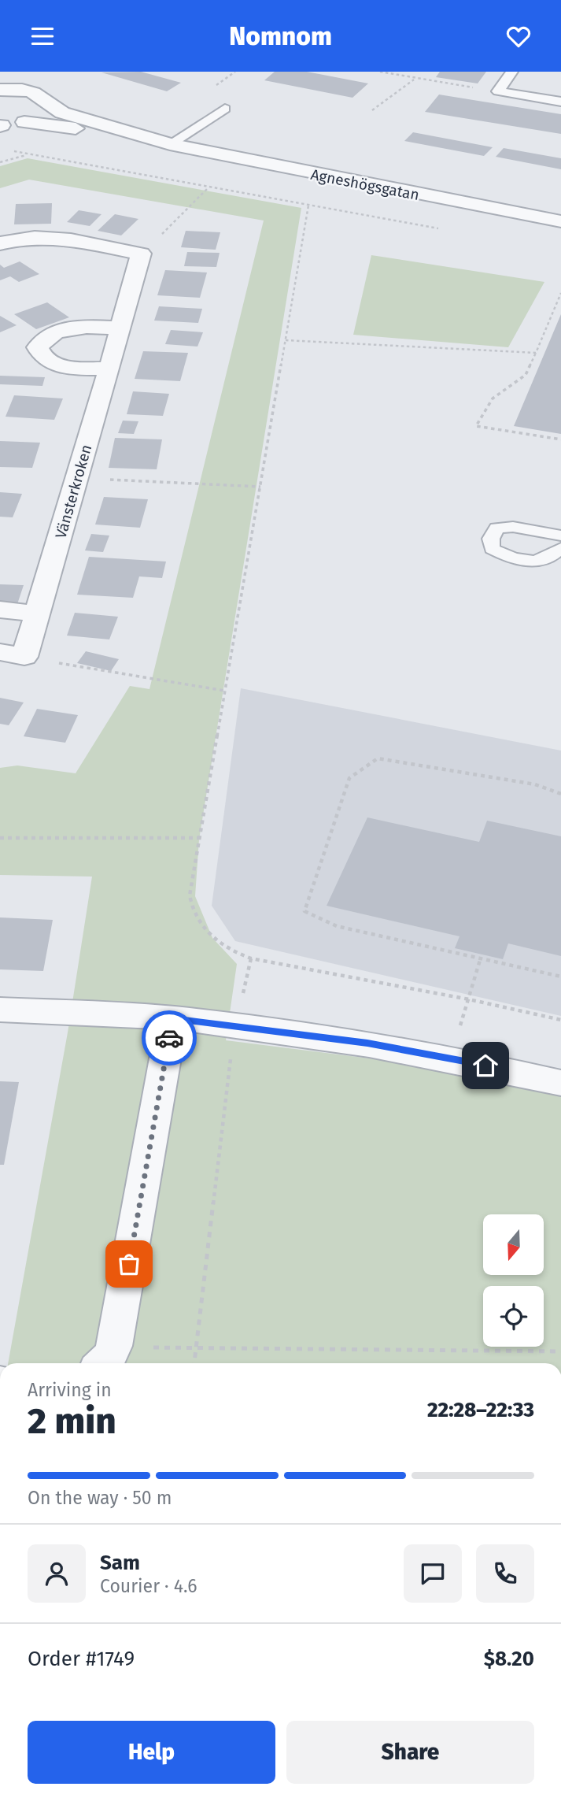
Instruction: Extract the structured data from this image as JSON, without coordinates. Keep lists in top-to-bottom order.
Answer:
{
  "streets": {
    "street": ["Agneshögsgatan", "Vänsterkroken"]
  },
  "north": "bottom",
  "page": {
    "header": "Nomnom",
    "heading": ["2 min", "Arriving in", "22:28–22:33"],
    "panel": [
      "Sam",
      "Courier · 4.6",
      "Order #1749",
      "$8.20"
    ],
    "bar": "On the way · 50 m",
    "buttons": ["Help", "Share"]
  }
}
